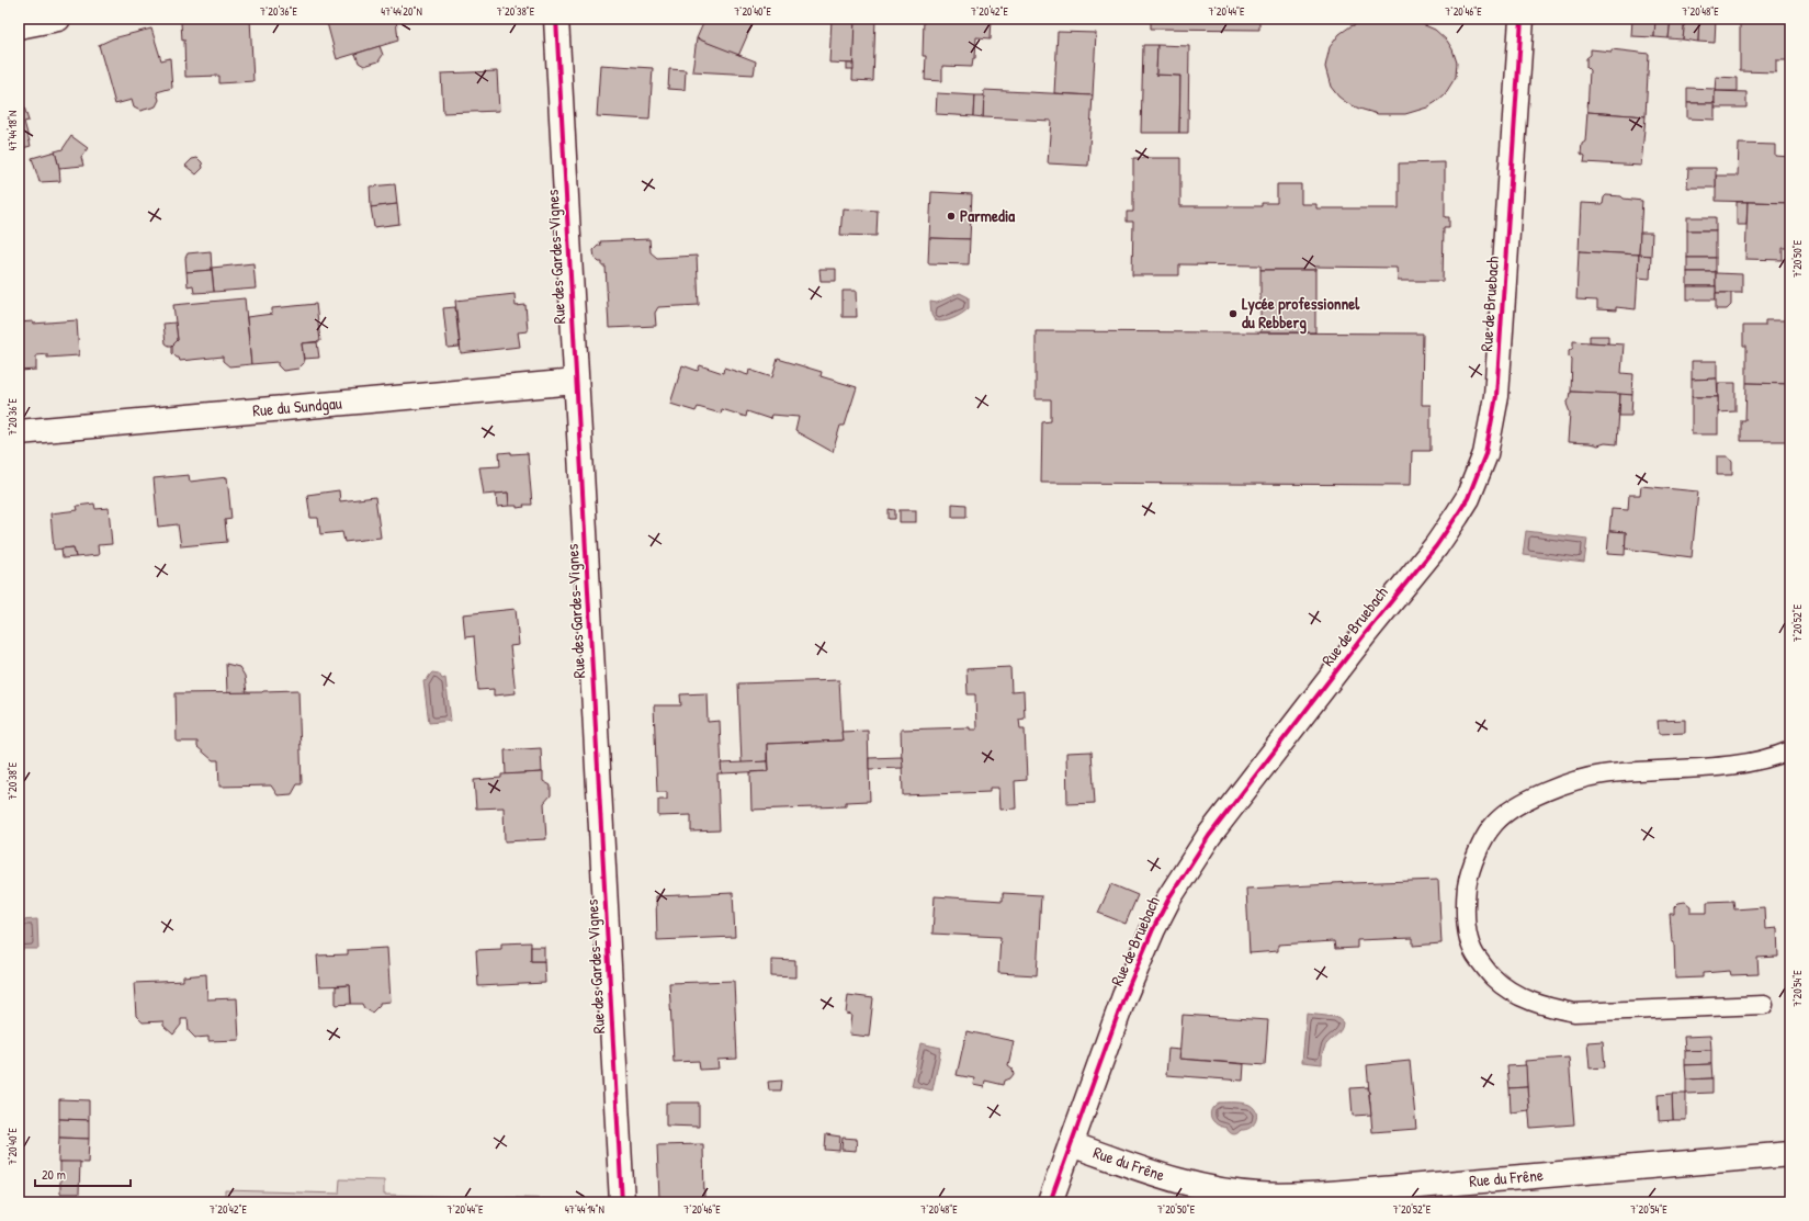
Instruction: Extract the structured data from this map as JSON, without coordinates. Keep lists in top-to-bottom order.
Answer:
{
  "streets": {
    "street": [
      "Rue des Gardes-Vignes",
      "Rue de Bruebach",
      "Rue du Sundgau",
      "Rue du Frêne"
    ]
  },
  "crossings": [
    ["Rue des Gardes-Vignes", "Rue du Sundgau"],
    ["Rue de Bruebach", "Rue du Frêne"]
  ],
  "places": ["Parmedia", "Lycée professionnel du Rebberg"],
  "scale_bar": "20 m",
  "coordinates": [
    "7°20'36\"E",
    "47°44'20\"N",
    "7°20'38\"E",
    "7°20'40\"E",
    "7°20'42\"E",
    "7°20'44\"E",
    "7°20'46\"E",
    "7°20'48\"E",
    "47°44'18\"N",
    "7°20'50\"E",
    "7°20'52\"E",
    "7°20'54\"E",
    "47°44'14\"N"
  ]
}
